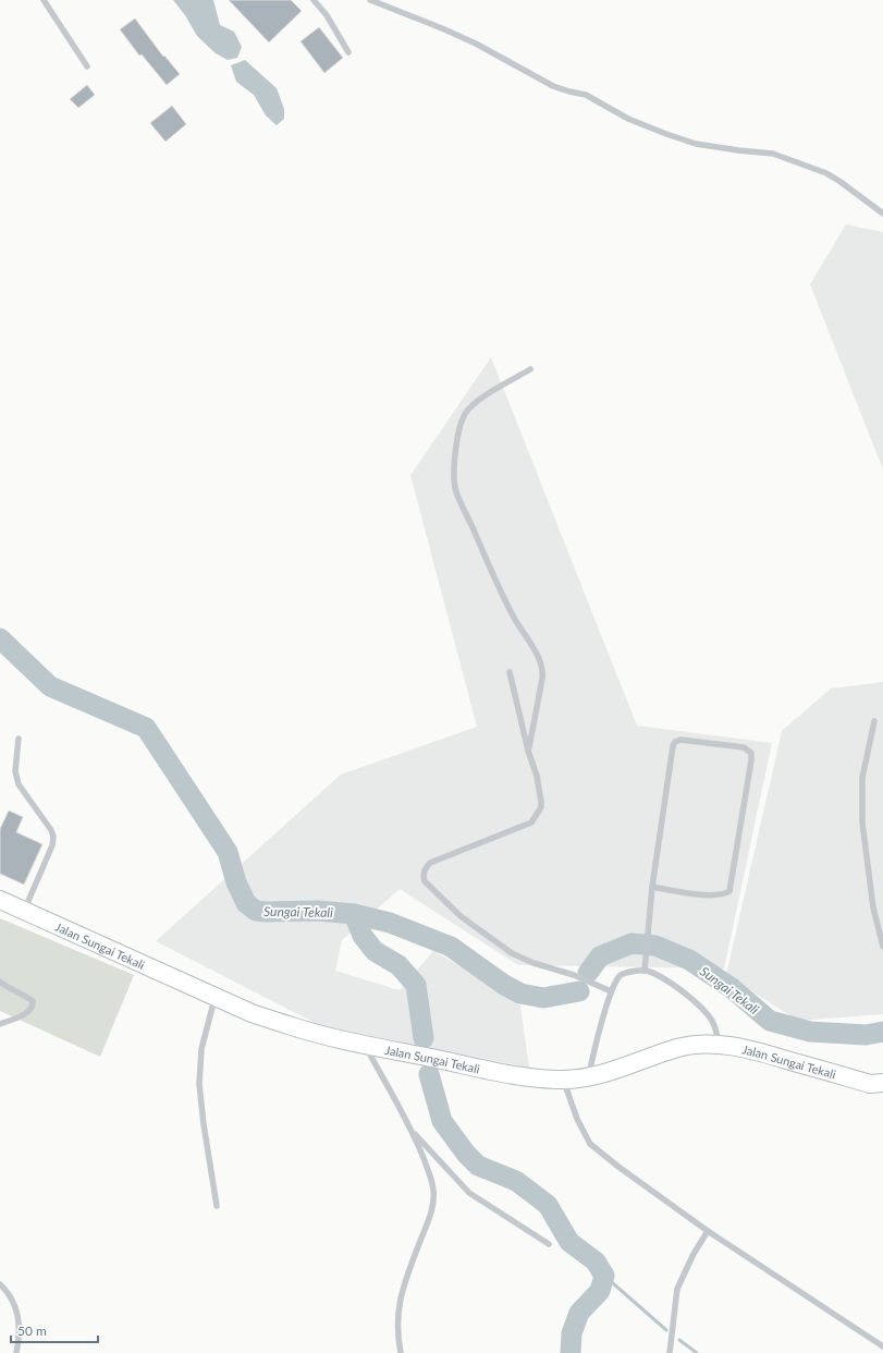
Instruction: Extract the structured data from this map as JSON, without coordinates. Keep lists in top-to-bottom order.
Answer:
{
  "streets": {
    "street": ["Jalan Sungai Tekali"]
  },
  "water": ["Sungai Tekali"],
  "scale_bar": "50 m"
}
